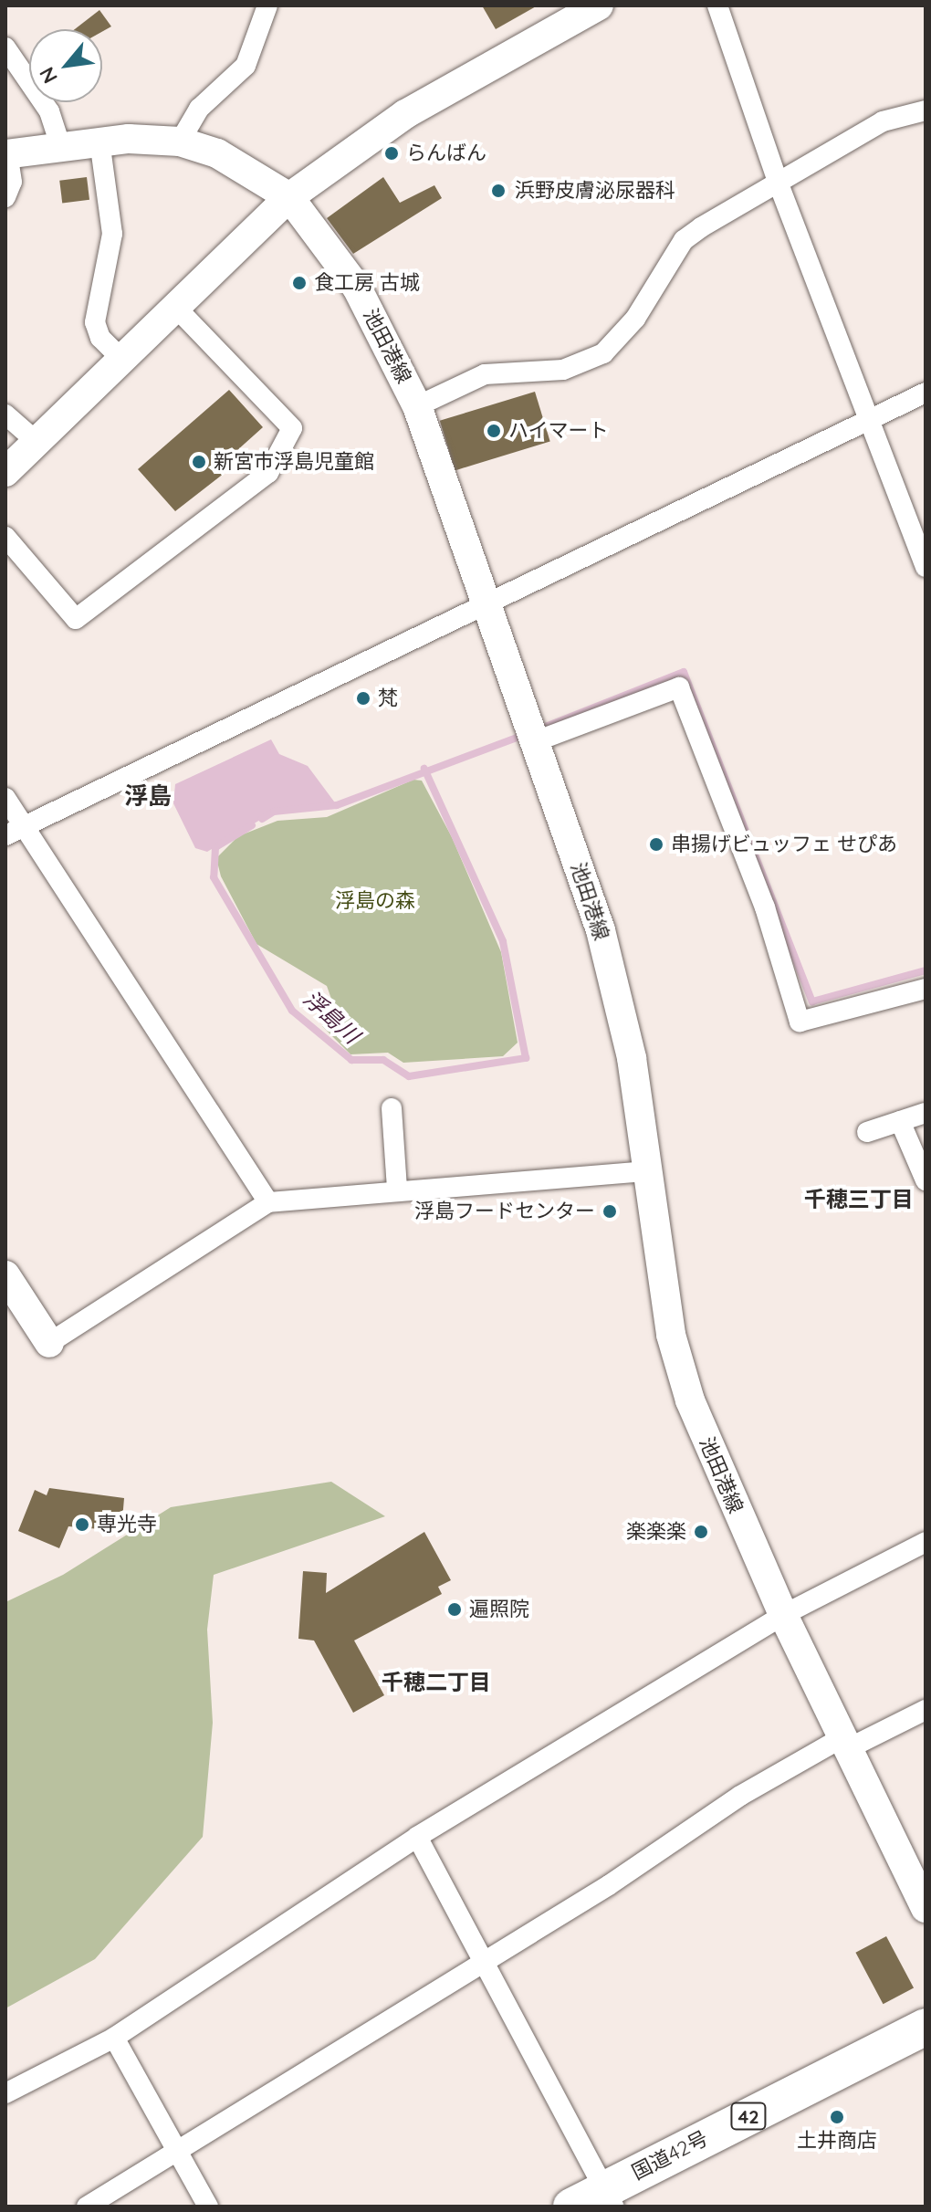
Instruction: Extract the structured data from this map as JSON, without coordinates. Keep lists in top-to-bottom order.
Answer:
{
  "streets": {
    "highway": ["42", "国道42号"],
    "main road": ["池田港線"]
  },
  "districts": ["浮島", "千穂三丁目", "千穂二丁目"],
  "water": ["浮島川"],
  "parks": ["浮島の森"],
  "places": [
    "らんばん",
    "浜野皮膚泌尿器科",
    "食工房 古城",
    "ハイマート",
    "新宮市浮島児童館",
    "梵",
    "串揚げビュッフェ せぴあ",
    "浮島フードセンター",
    "専光寺",
    "楽楽楽",
    "遍照院",
    "土井商店"
  ],
  "north": "bottom left"
}
